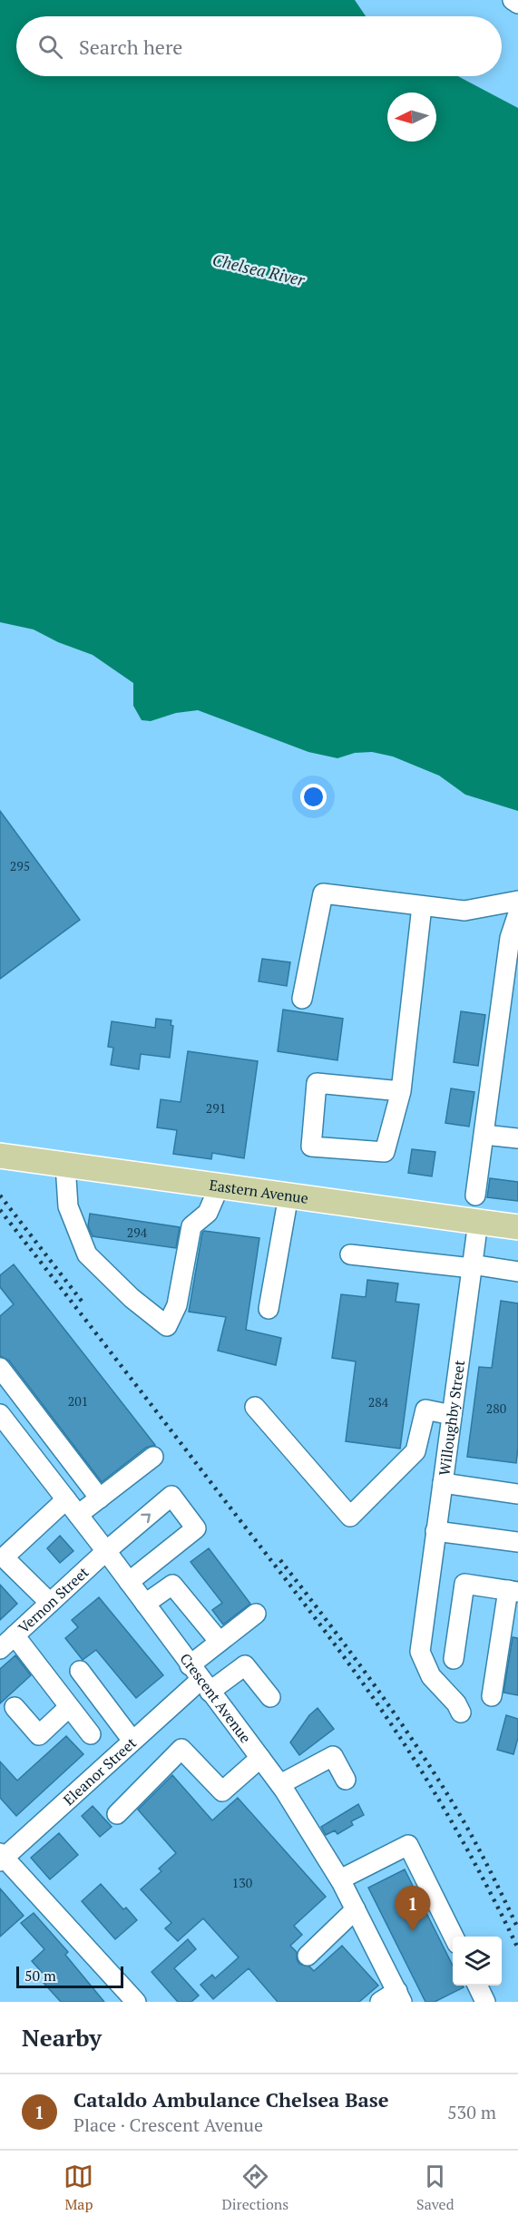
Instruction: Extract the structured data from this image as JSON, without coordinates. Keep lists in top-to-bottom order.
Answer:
{
  "streets": {
    "main road": ["Eastern Avenue"],
    "street": [
      "Willoughby Street",
      "Vernon Street",
      "Crescent Avenue",
      "Eleanor Street"
    ]
  },
  "crossings": [
    ["Eastern Avenue", "Willoughby Street"],
    ["Vernon Street", "Crescent Avenue"],
    ["Crescent Avenue", "Eleanor Street"]
  ],
  "water": ["Chelsea River"],
  "house_numbers": [
    "295",
    "291",
    "294",
    "201",
    "284",
    "280",
    "130"
  ],
  "scale_bar": "50 m",
  "north": "left",
  "page": {
    "search": "Search here",
    "pins": "1",
    "scale": "50 m",
    "heading": "Nearby",
    "list": [
      {
        "mark": "1",
        "name": "Cataldo Ambulance Chelsea Base",
        "note": "Place · Crescent Avenue",
        "value": "530 m"
      }
    ],
    "nav": ["Map", "Directions", "Saved"]
  }
}
